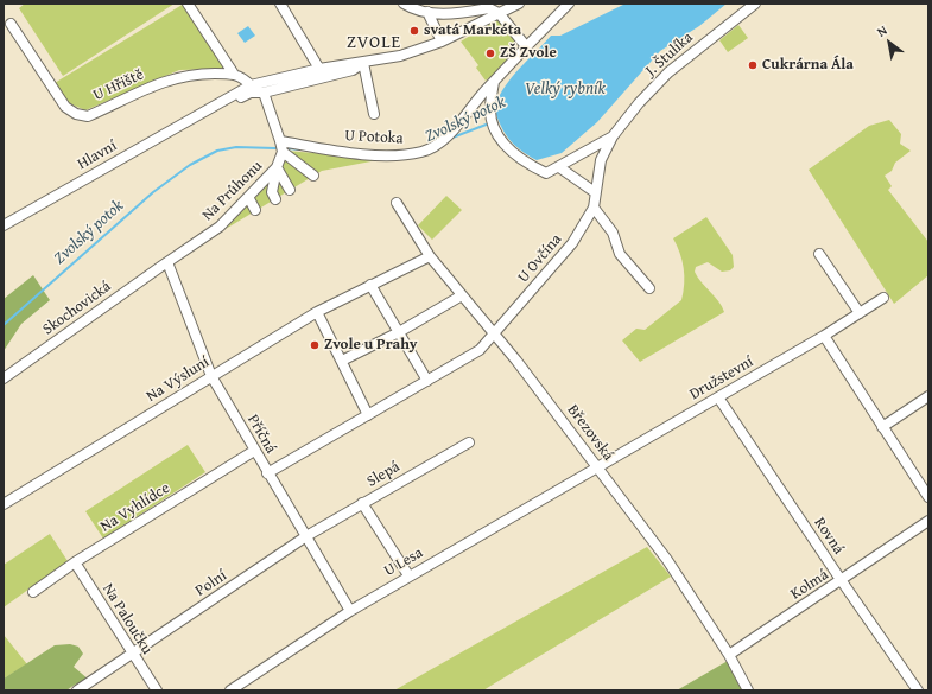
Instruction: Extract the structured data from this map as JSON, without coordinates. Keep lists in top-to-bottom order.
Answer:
{
  "streets": {
    "street": [
      "J. Štulíka",
      "U Hřiště",
      "U Potoka",
      "Hlavní",
      "Na Průhonu",
      "U Ovčína",
      "Skochovická",
      "Družstevní",
      "Na Výsluní",
      "Březovská",
      "Příčná",
      "Slepá",
      "Na Vyhlídce",
      "Rovná",
      "U Lesa",
      "Polní",
      "Kolmá",
      "Na Paloučku"
    ]
  },
  "crossings": [
    ["J. Štulíka", "U Potoka"],
    ["J. Štulíka", "U Ovčína"],
    ["Na Průhonu", "Skochovická"],
    ["Na Průhonu", "Příčná"],
    ["U Ovčína", "Březovská"],
    ["Skochovická", "Příčná"],
    ["Družstevní", "Březovská"],
    ["Družstevní", "Rovná"],
    ["Družstevní", "U Lesa"],
    ["Na Výsluní", "Březovská"],
    ["Na Výsluní", "Příčná"],
    ["Březovská", "U Lesa"],
    ["Březovská", "Kolmá"],
    ["Příčná", "Na Vyhlídce"],
    ["Příčná", "U Lesa"],
    ["Příčná", "Polní"],
    ["Slepá", "U Lesa"],
    ["Slepá", "Polní"],
    ["Na Vyhlídce", "Na Paloučku"],
    ["Rovná", "Kolmá"],
    ["Polní", "Na Paloučku"]
  ],
  "districts": ["ZVOLE"],
  "water": ["Velký rybník", "Zvolský potok"],
  "places": [
    "svatá Markéta",
    "ZŠ Zvole",
    "Cukrárna Ála",
    "Zvole u Prahy"
  ],
  "north": "top left"
}
